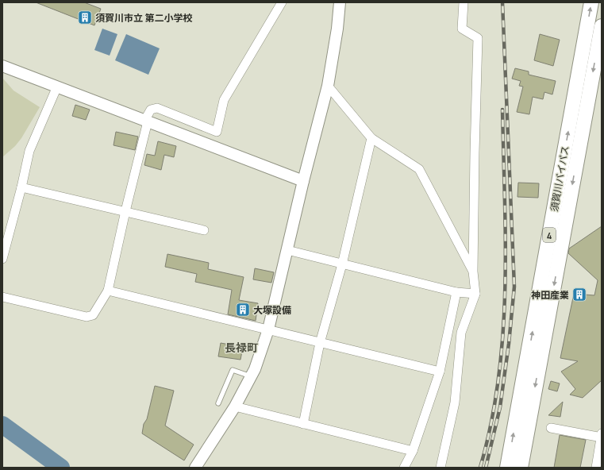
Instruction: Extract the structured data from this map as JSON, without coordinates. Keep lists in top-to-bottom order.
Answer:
{
  "streets": {
    "highway": ["須賀川バイパス", "4"]
  },
  "districts": ["長禄町"],
  "places": {
    "building": ["須賀川市立 第二小学校", "神田産業", "大塚設備"]
  }
}
